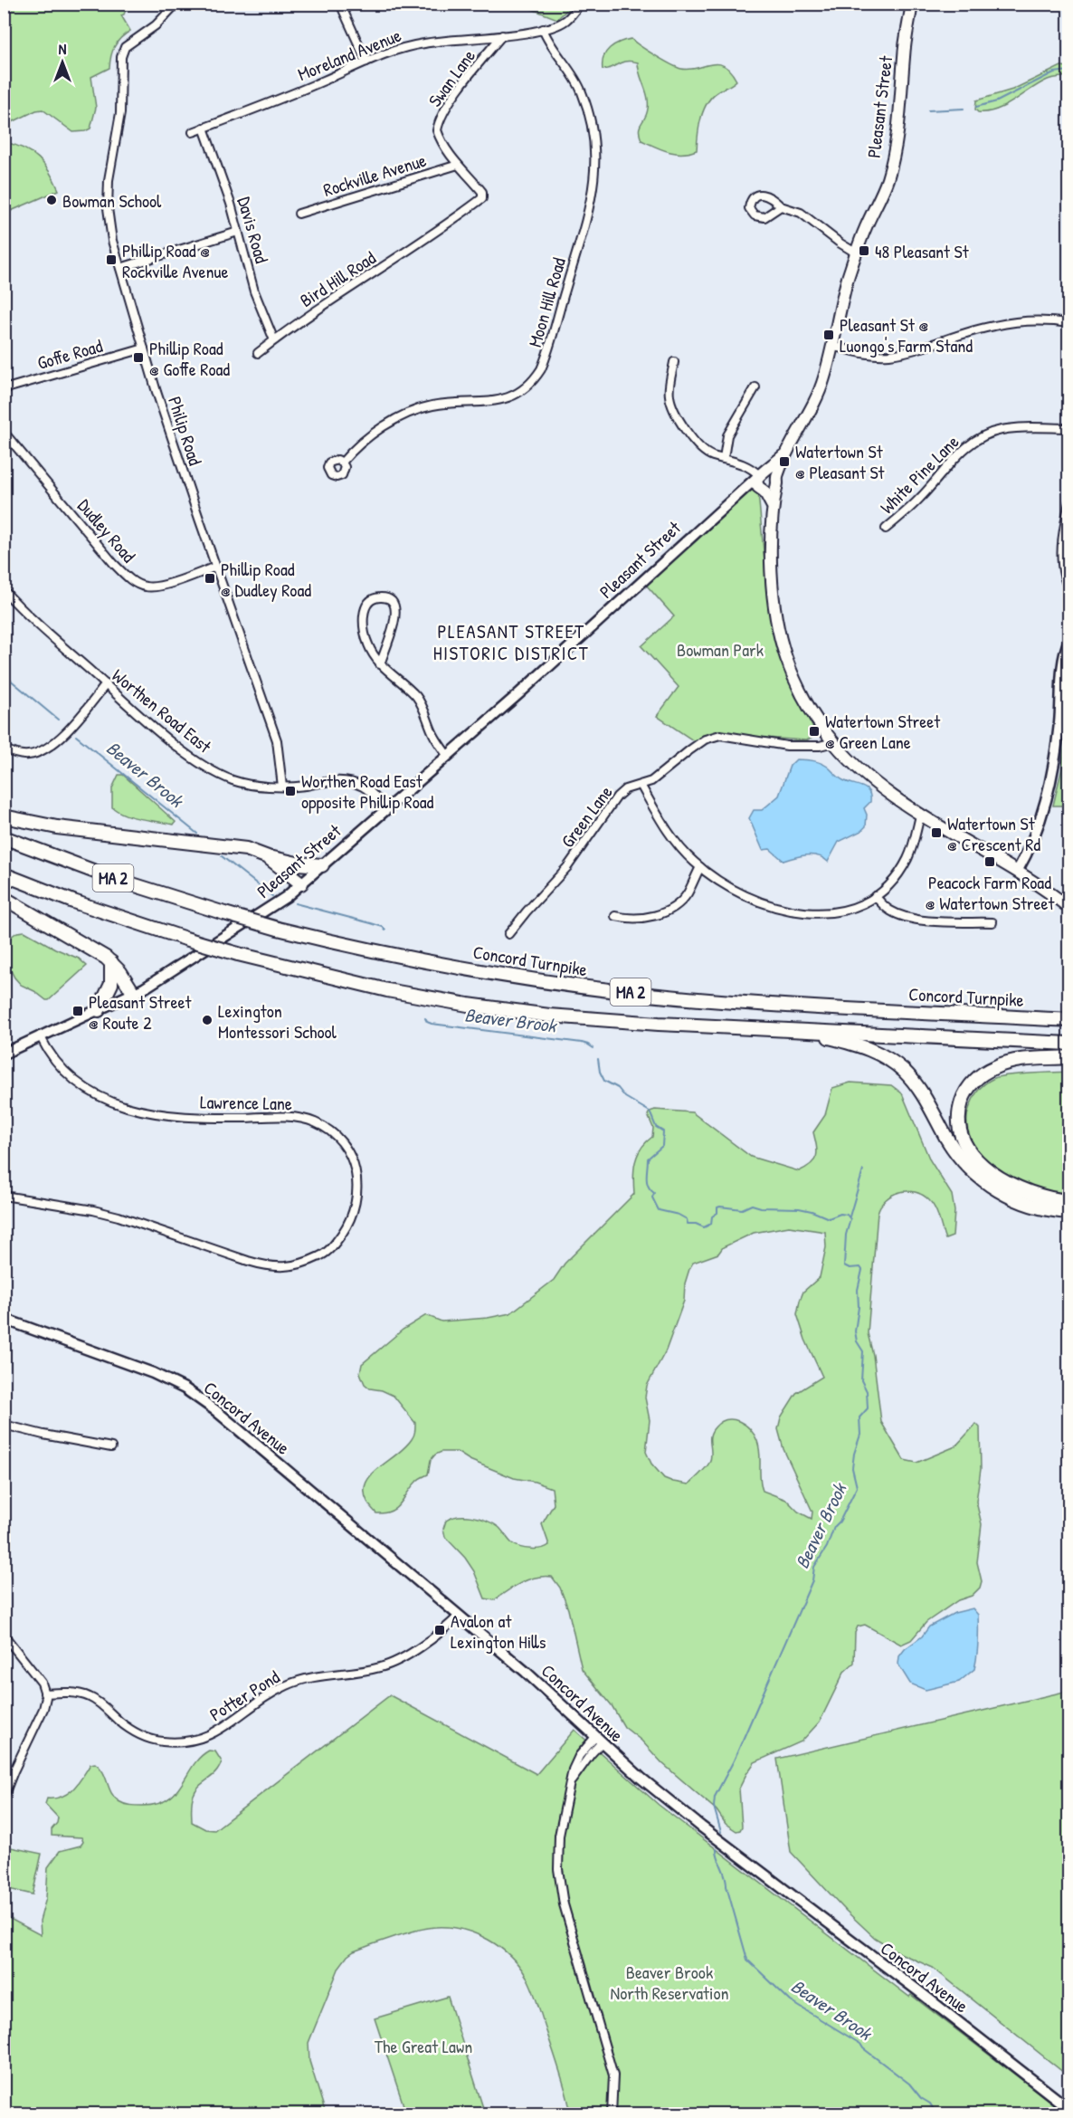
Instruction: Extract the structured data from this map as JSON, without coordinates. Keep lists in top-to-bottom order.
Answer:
{
  "streets": {
    "highway": ["MA 2", "Concord Turnpike"],
    "main road": ["Pleasant Street", "Concord Avenue"],
    "street": [
      "Moreland Avenue",
      "Swan Lane",
      "Rockville Avenue",
      "Davis Road",
      "Bird Hill Road",
      "Moon Hill Road",
      "Goffe Road",
      "Philip Road",
      "White Pine Lane",
      "Dudley Road",
      "Worthen Road East",
      "Green Lane",
      "Lawrence Lane",
      "Potter Pond"
    ]
  },
  "crossings": [
    ["Moreland Avenue", "Swan Lane"],
    ["Moreland Avenue", "Davis Road"],
    ["Moreland Avenue", "Moon Hill Road"],
    ["Swan Lane", "Rockville Avenue"],
    ["Swan Lane", "Bird Hill Road"],
    ["Pleasant Street", "Worthen Road East"],
    ["Pleasant Street", "Lawrence Lane"],
    ["Davis Road", "Bird Hill Road"],
    ["Goffe Road", "Philip Road"],
    ["Philip Road", "Dudley Road"],
    ["Philip Road", "Worthen Road East"],
    ["Concord Avenue", "Potter Pond"]
  ],
  "districts": ["PLEASANT STREET HISTORIC DISTRICT"],
  "water": ["Beaver Brook"],
  "parks": ["Bowman Park", "Beaver Brook North Reservation", "The Great Lawn"],
  "places": {
    "other": ["Bowman School", "Lexington Montessori School"],
    "transit": [
      "48 Pleasant St",
      "Phillip Road @ Rockville Avenue",
      "Pleasant St @ Luongo's Farm Stand",
      "Phillip Road @ Goffe Road",
      "Watertown St @ Pleasant St",
      "Phillip Road @ Dudley Road",
      "Watertown Street @ Green Lane",
      "Worthen Road East opposite Phillip Road",
      "Watertown St @ Crescent Rd",
      "Peacock Farm Road @ Watertown Street",
      "Pleasant Street @ Route 2",
      "Avalon at Lexington Hills"
    ]
  },
  "north": "top"
}
